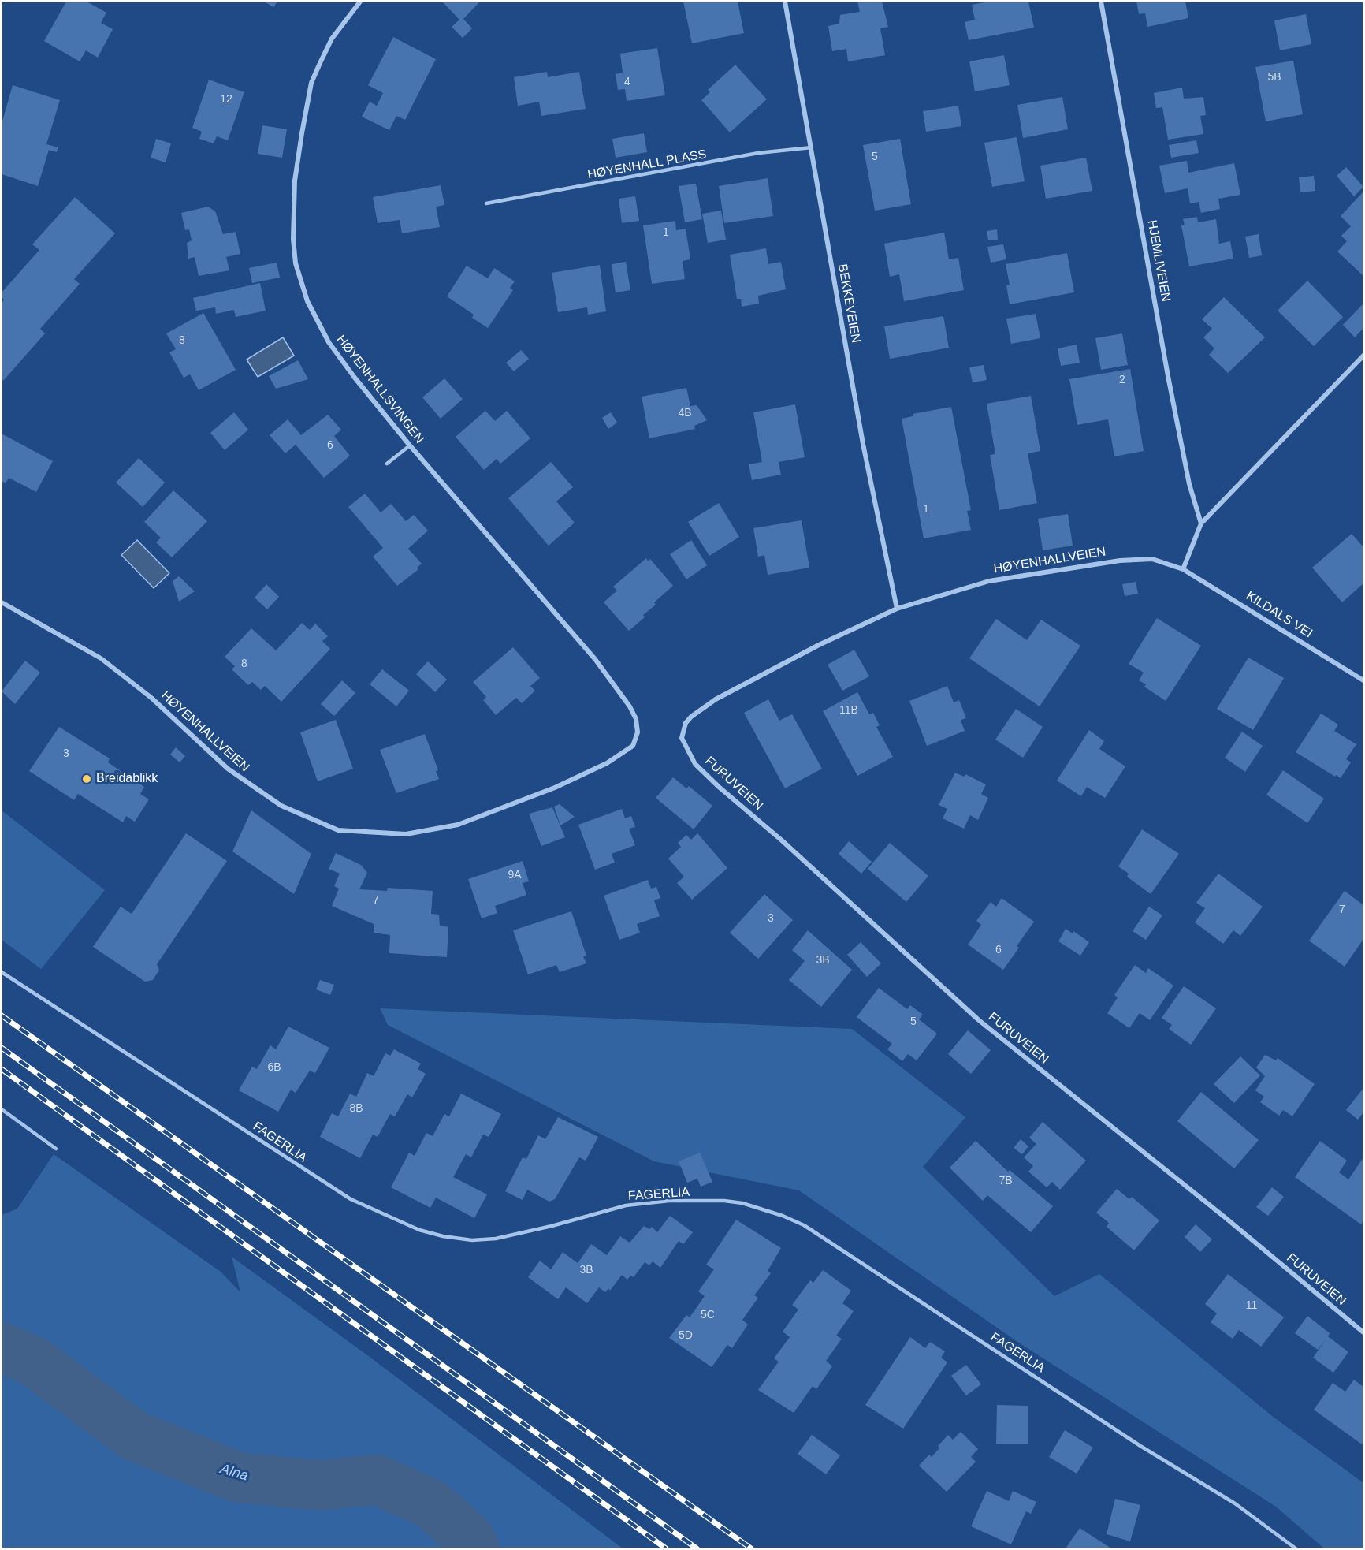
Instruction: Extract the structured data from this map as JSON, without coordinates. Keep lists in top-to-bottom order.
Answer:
{
  "streets": {
    "street": [
      "HJEMLIVEIEN",
      "BEKKEVEIEN",
      "HØYENHALLSVINGEN",
      "HØYENHALLVEIEN",
      "KILDALS VEI",
      "FURUVEIEN"
    ],
    "lane": ["HØYENHALL PLASS", "FAGERLIA"]
  },
  "crossings": [
    ["HØYENHALL PLASS", "BEKKEVEIEN"],
    ["BEKKEVEIEN", "HØYENHALLVEIEN"],
    ["HØYENHALLSVINGEN", "HØYENHALLVEIEN"],
    ["HØYENHALLVEIEN", "KILDALS VEI"],
    ["HØYENHALLVEIEN", "FURUVEIEN"]
  ],
  "water": ["Alna"],
  "places": ["Breidablikk"],
  "house_numbers": [
    "5B",
    "4",
    "12",
    "5",
    "1",
    "8",
    "2",
    "4B",
    "6",
    "1",
    "8",
    "11B",
    "3",
    "9A",
    "7",
    "7",
    "3",
    "6",
    "3B",
    "5",
    "6B",
    "8B",
    "7B",
    "3B",
    "11",
    "5C",
    "5D"
  ]
}
